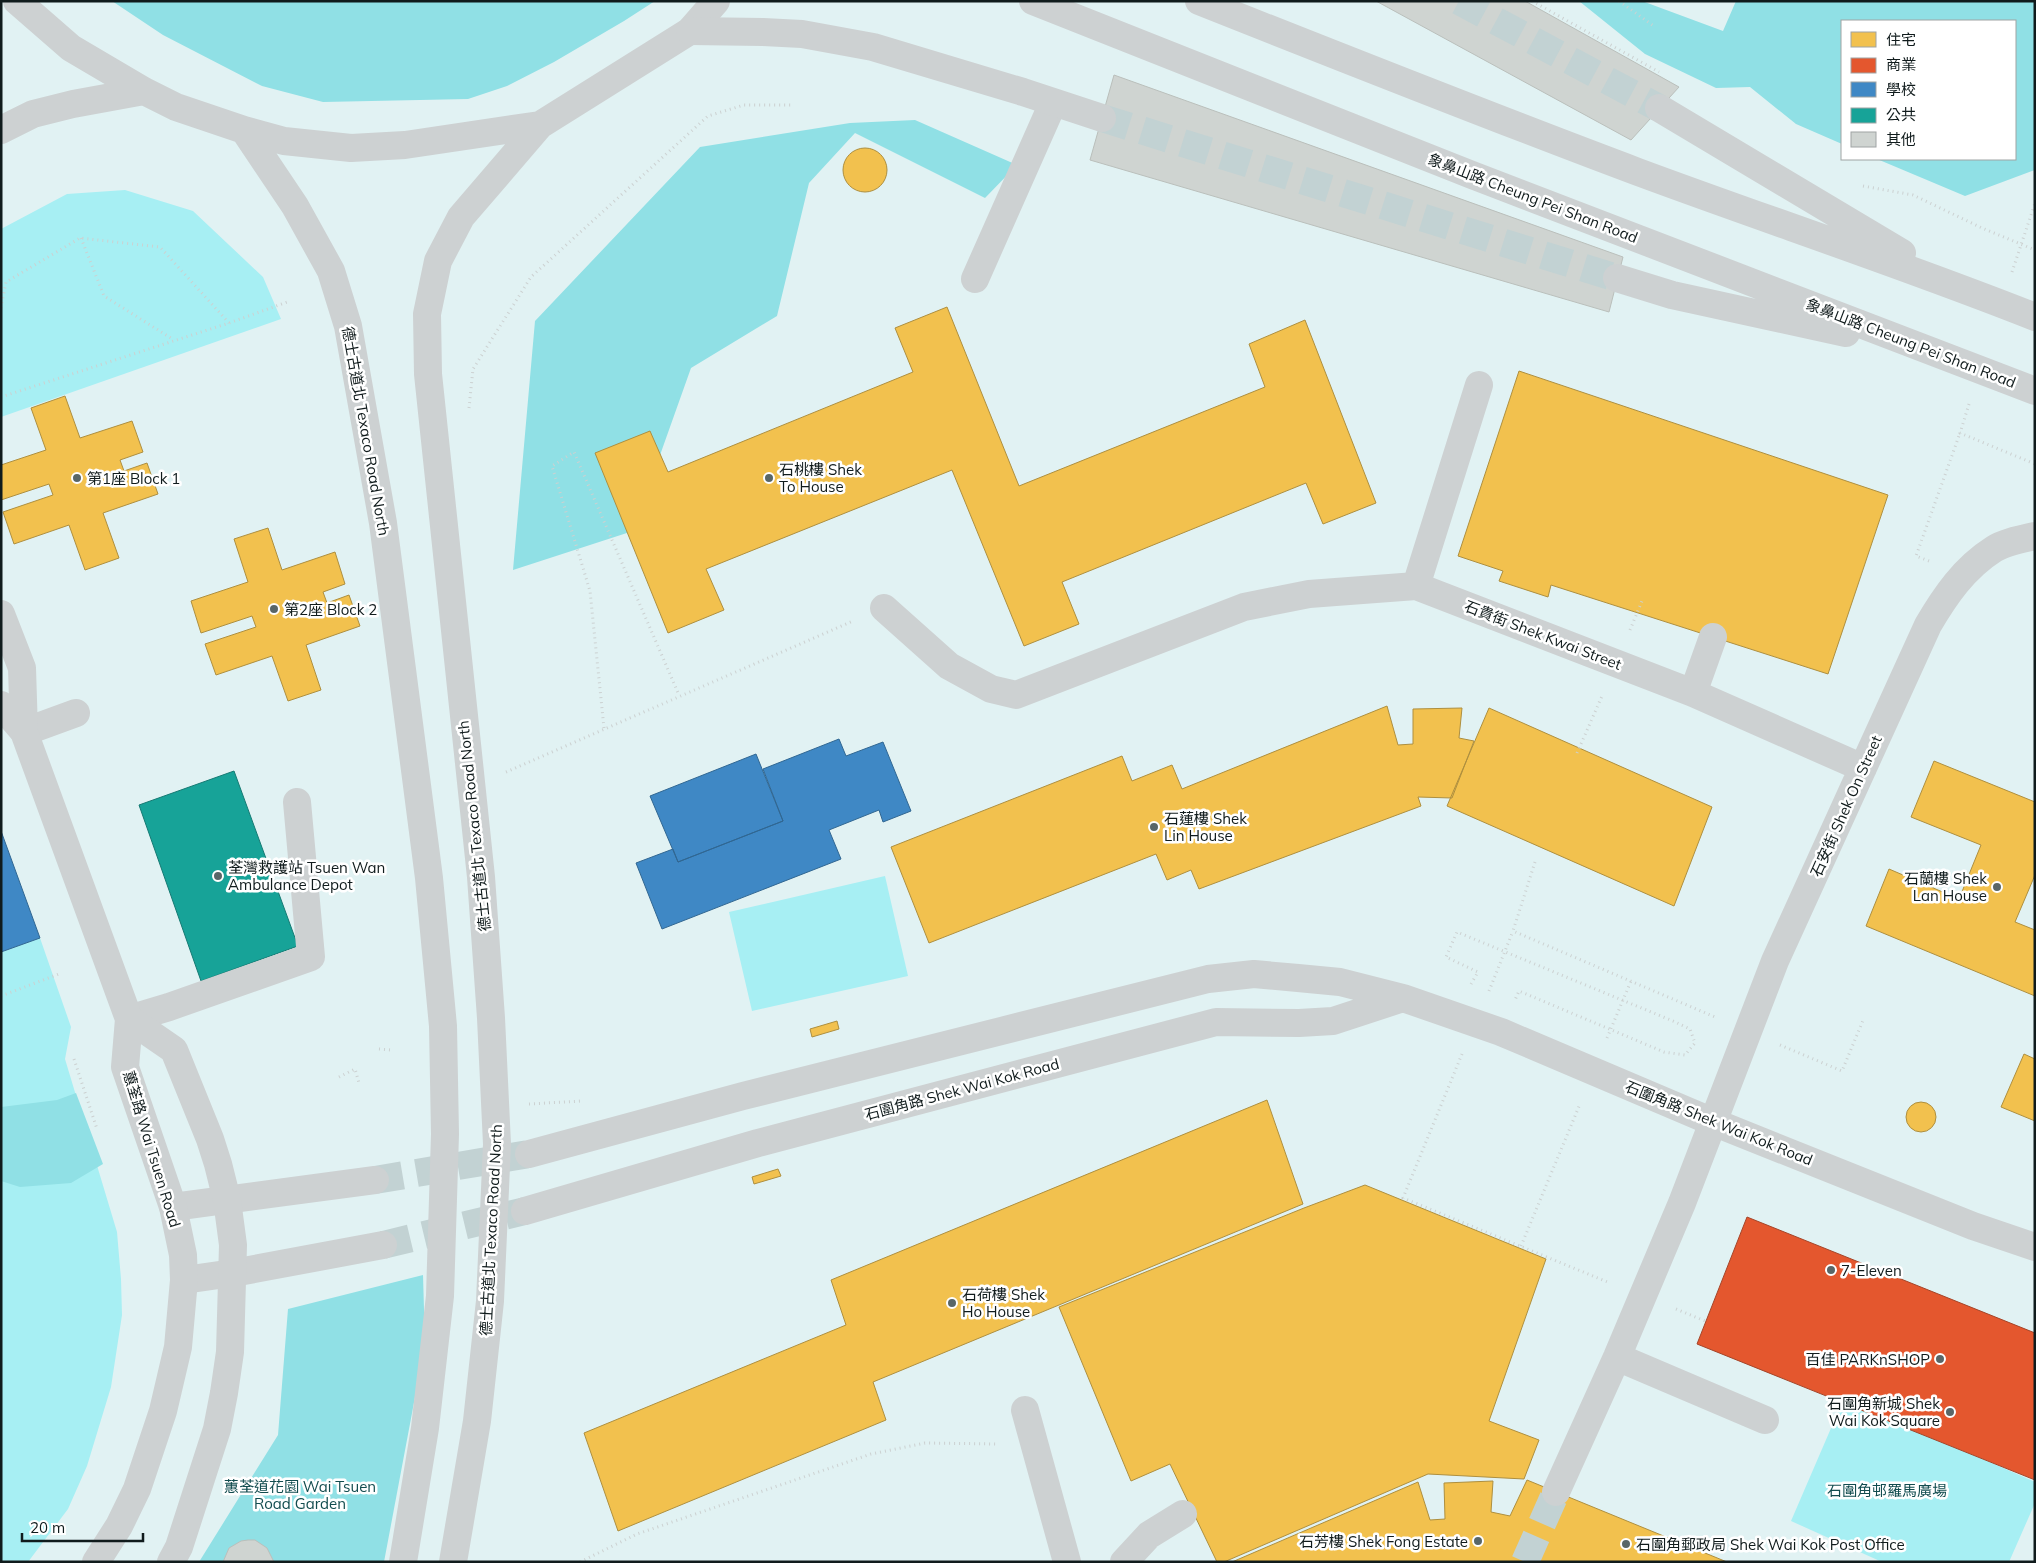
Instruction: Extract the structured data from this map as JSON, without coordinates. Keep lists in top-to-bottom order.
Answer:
{
  "streets": {
    "main road": [
      "象鼻山路 Cheung Pei Shan Road",
      "德士古道北 Texaco Road North",
      "石貴街 Shek Kwai Street",
      "石安街 Shek On Street",
      "石圍角路 Shek Wai Kok Road",
      "蕙荃路 Wai Tsuen Road"
    ]
  },
  "crossings": [
    ["石貴街 Shek Kwai Street", "石安街 Shek On Street"],
    ["石安街 Shek On Street", "石圍角路 Shek Wai Kok Road"]
  ],
  "parks": ["蕙荃道花園 Wai Tsuen Road Garden", "石圍角邨羅馬廣場"],
  "places": [
    "第1座 Block 1",
    "石桃樓 Shek To House",
    "第2座 Block 2",
    "石蓮樓 Shek Lin House",
    "荃灣救護站 Tsuen Wan Ambulance Depot",
    "石蘭樓 Shek Lan House",
    "7-Eleven",
    "石荷樓 Shek Ho House",
    "百佳 PARKnSHOP",
    "石圍角新城 Shek Wai Kok Square",
    "石芳樓 Shek Fong Estate",
    "石圍角郵政局 Shek Wai Kok Post Office"
  ],
  "legend": [
    "住宅",
    "商業",
    "學校",
    "公共",
    "其他"
  ],
  "scale_bar": "20 m"
}
